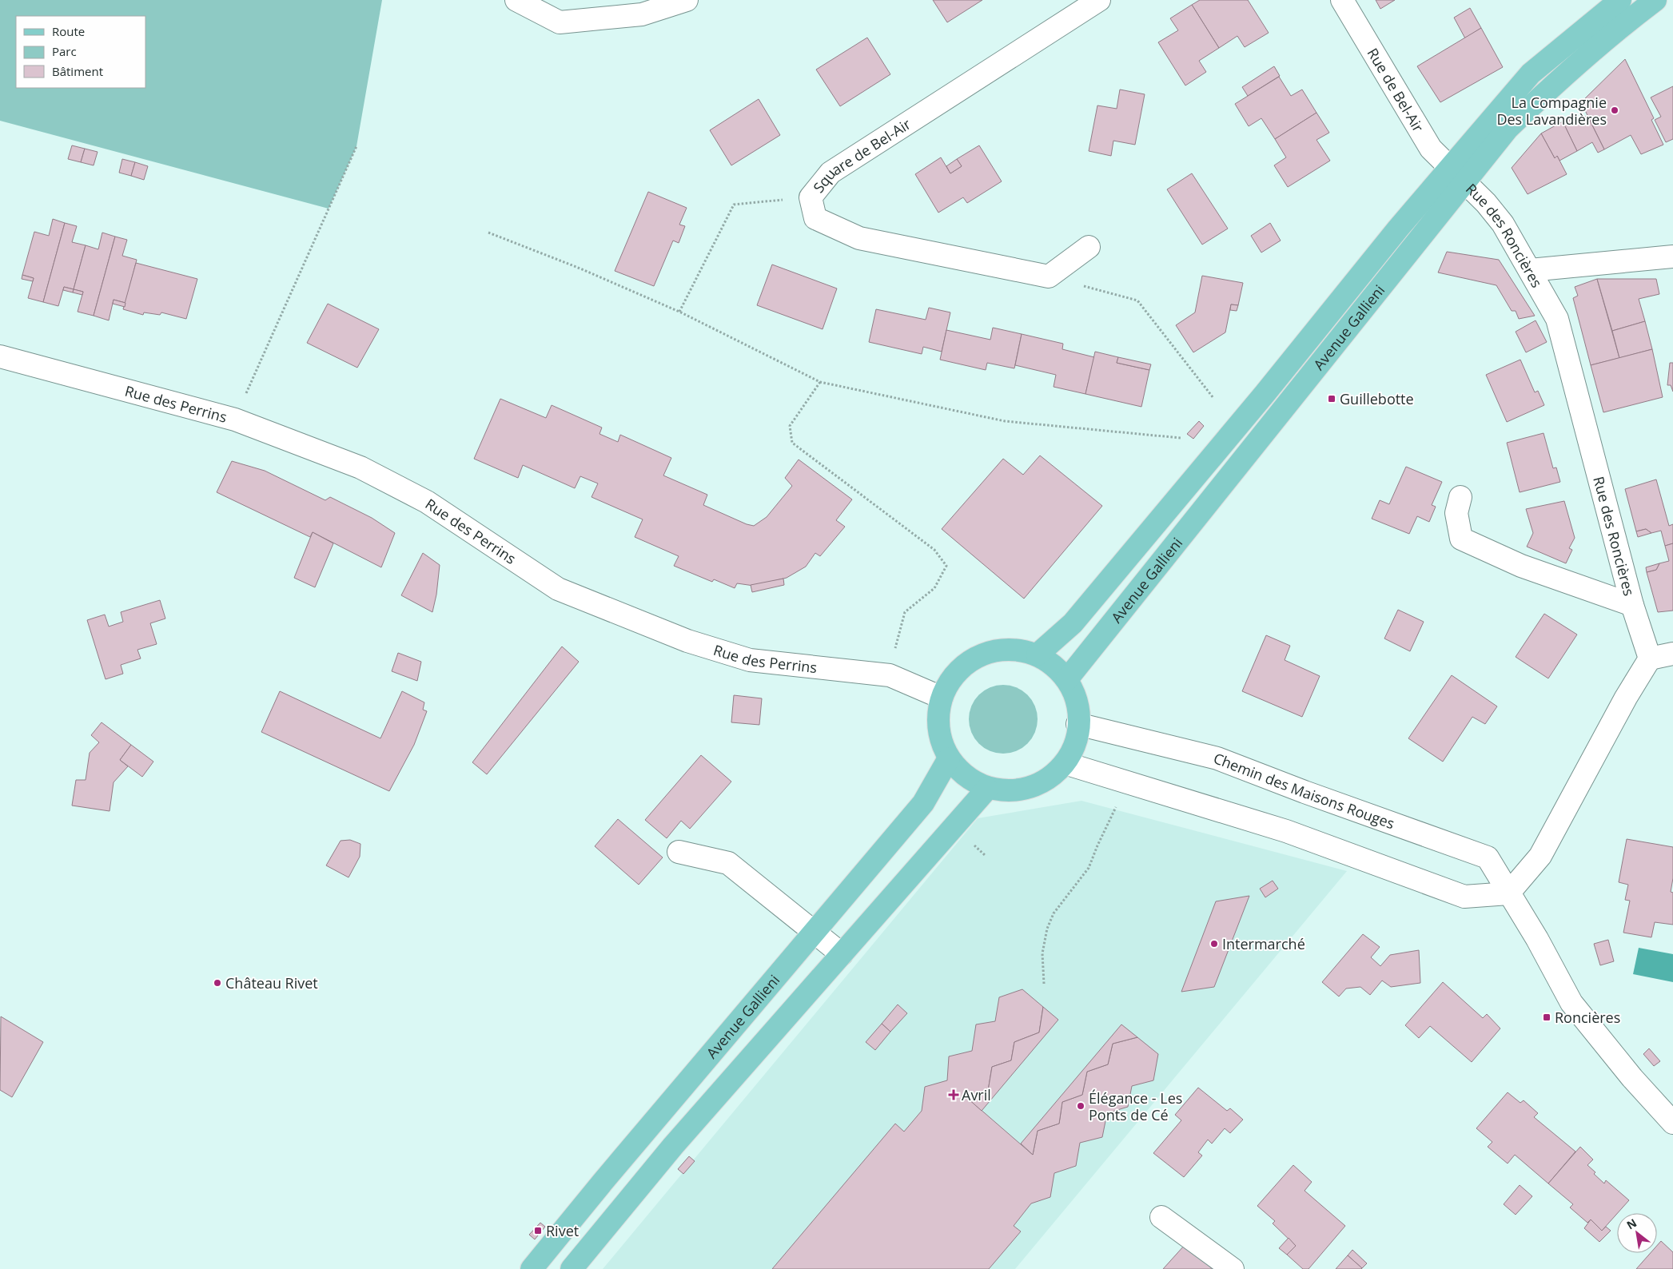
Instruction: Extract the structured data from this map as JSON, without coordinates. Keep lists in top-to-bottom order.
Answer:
{
  "streets": {
    "main road": ["Avenue Gallieni"],
    "street": [
      "Rue de Bel-Air",
      "Square de Bel-Air",
      "Rue des Roncières",
      "Rue des Perrins",
      "Chemin des Maisons Rouges"
    ]
  },
  "crossings": [
    ["Rue de Bel-Air", "Rue des Roncières"],
    ["Rue de Bel-Air", "Avenue Gallieni"],
    ["Rue des Roncières", "Avenue Gallieni"],
    ["Avenue Gallieni", "Rue des Perrins"],
    ["Avenue Gallieni", "Chemin des Maisons Rouges"],
    ["Rue des Perrins", "Chemin des Maisons Rouges"]
  ],
  "places": {
    "other": [
      "La Compagnie Des Lavandières",
      "Intermarché",
      "Château Rivet",
      "Élégance - Les Ponts de Cé"
    ],
    "transit": ["Guillebotte", "Roncières", "Rivet"],
    "health": ["Avril"]
  },
  "legend": ["Route", "Parc", "Bâtiment"],
  "north": "top left"
}
